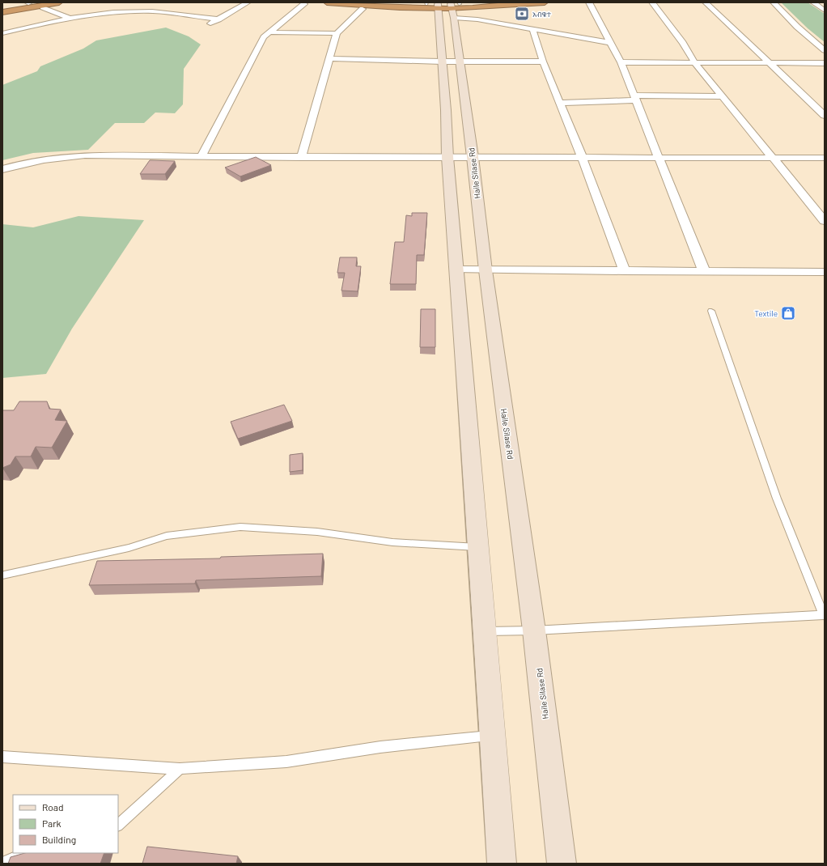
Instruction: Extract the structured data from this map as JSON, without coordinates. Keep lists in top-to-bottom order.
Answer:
{
  "streets": {
    "main road": ["Haile Silase Rd"]
  },
  "places": {
    "bank": ["አብቁተ"],
    "shop": ["Textile"]
  },
  "legend": ["Road", "Park", "Building"]
}
